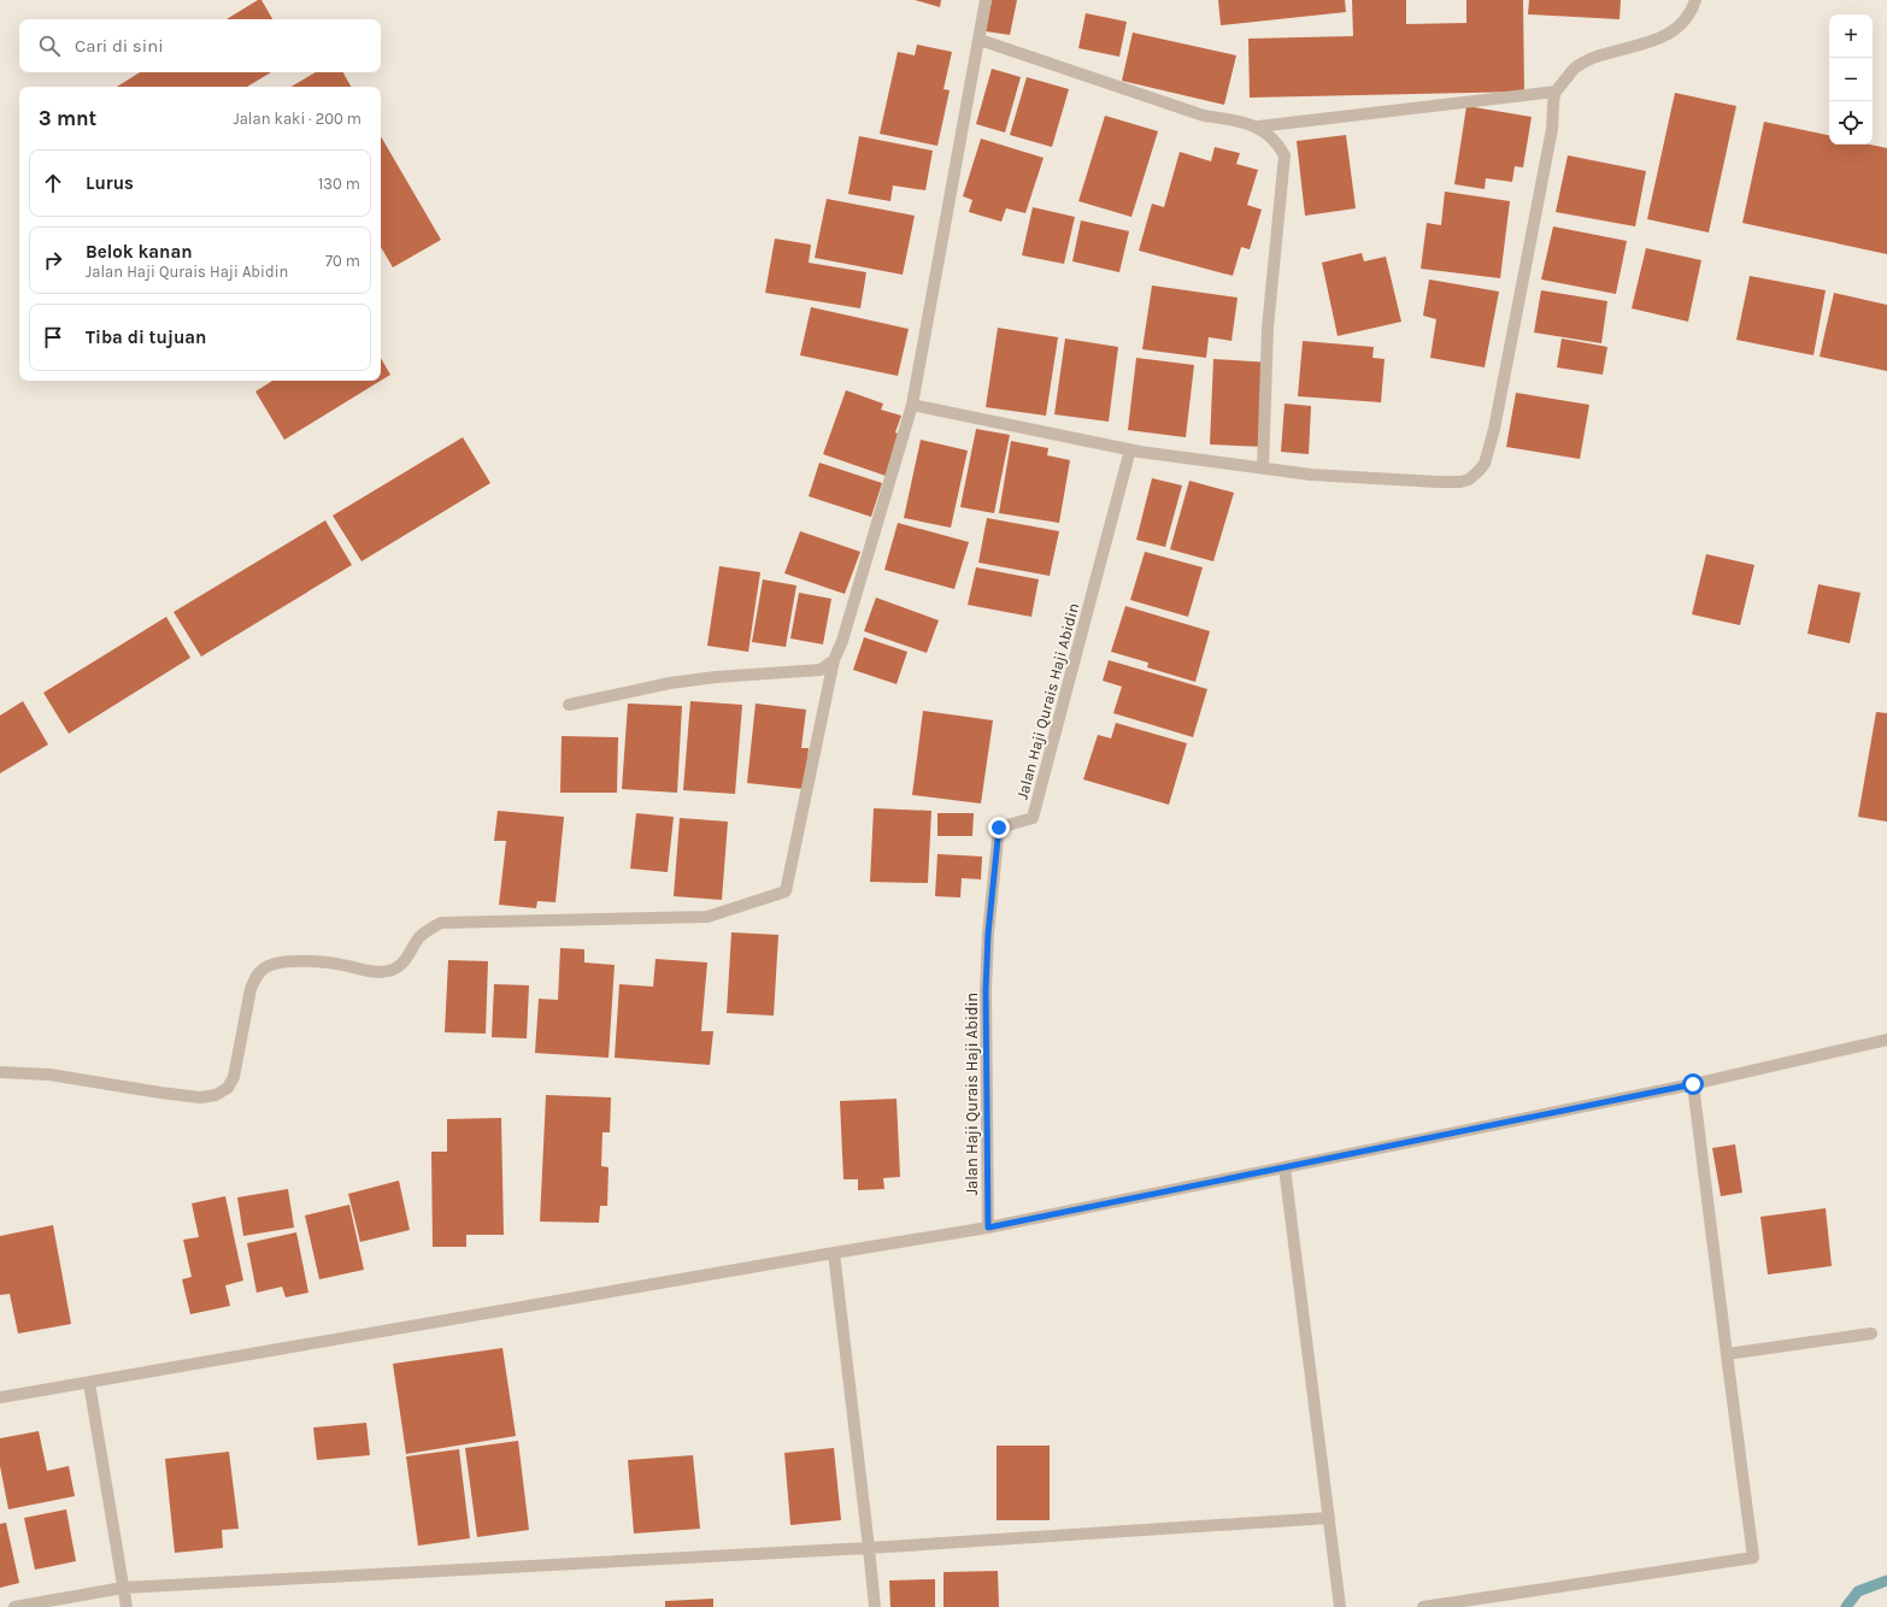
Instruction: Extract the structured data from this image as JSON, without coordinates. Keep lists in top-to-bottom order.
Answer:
{
  "streets": {
    "street": ["Jalan Haji Qurais Haji Abidin"]
  },
  "page": {
    "map_buttons": ["+", "−"],
    "search": "Cari di sini",
    "heading": ["3 mnt", "Jalan kaki · 200 m"],
    "list": [
      ["Lurus", "130 m"],
      ["Belok kanan", "Jalan Haji Qurais Haji Abidin", "70 m"],
      "Tiba di tujuan"
    ]
  }
}
